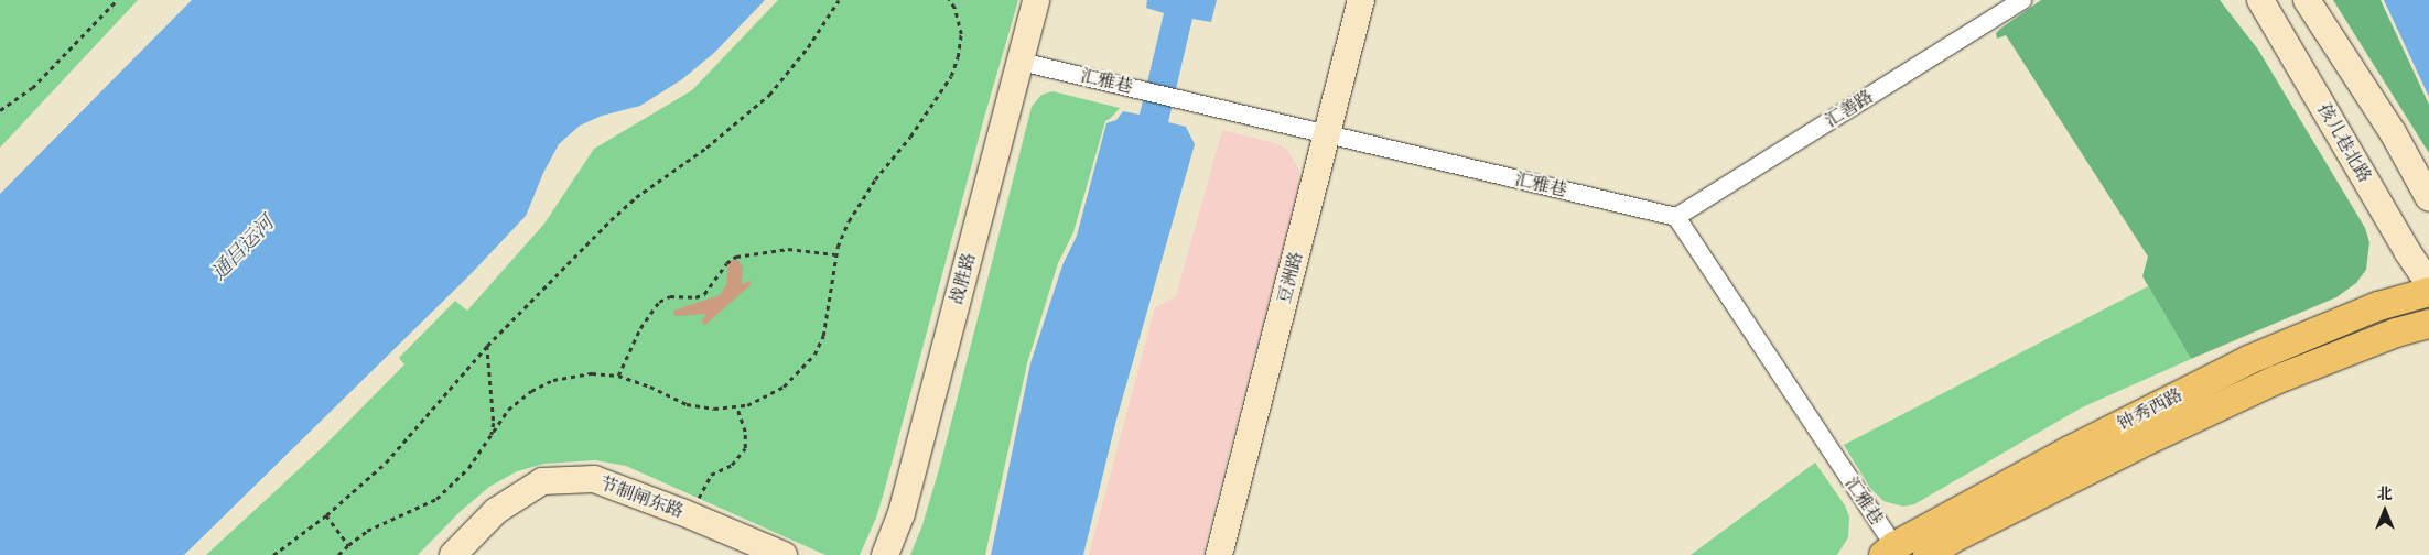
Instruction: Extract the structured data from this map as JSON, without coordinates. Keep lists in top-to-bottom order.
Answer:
{
  "streets": {
    "main road": ["钟秀西路"],
    "street": [
      "汇雅巷",
      "汇善路",
      "孩儿巷北路",
      "豆洲路",
      "战胜路",
      "节制闸东路"
    ]
  },
  "crossings": [
    ["汇雅巷", "汇善路"],
    ["汇雅巷", "豆洲路"],
    ["汇雅巷", "战胜路"],
    ["汇雅巷", "钟秀西路"]
  ],
  "water": ["通吕运河"],
  "north": "top"
}
